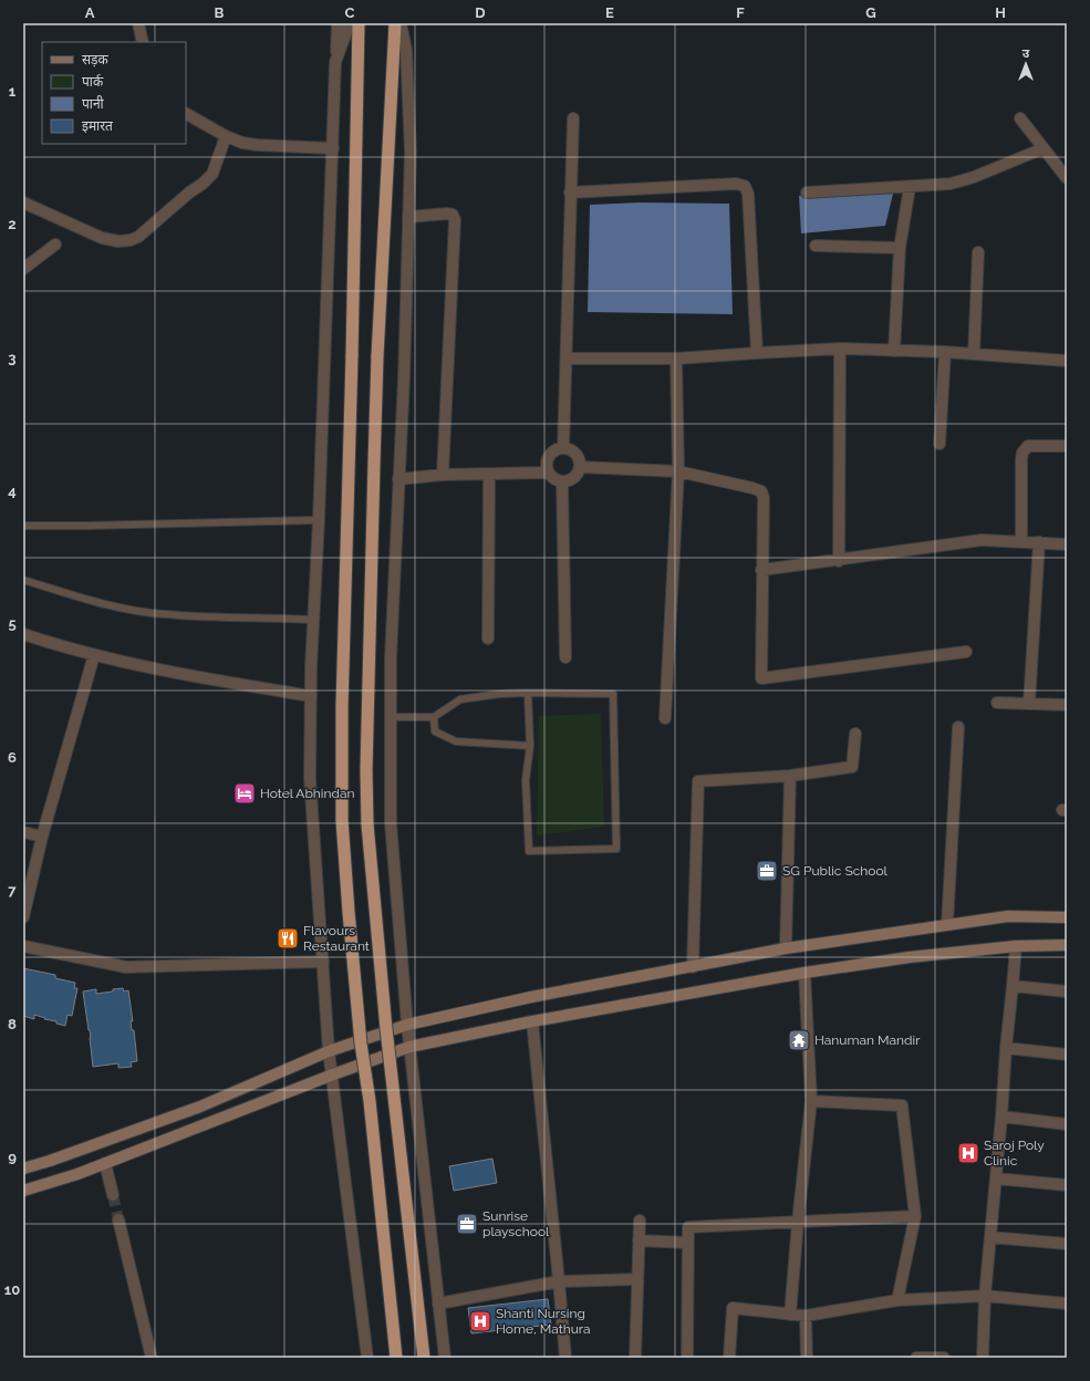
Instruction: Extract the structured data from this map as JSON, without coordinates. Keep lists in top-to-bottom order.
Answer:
{
  "places": {
    "hotel": ["Hotel Abhindan"],
    "office": ["SG Public School", "Sunrise playschool"],
    "restaurant": ["Flavours Restaurant"],
    "temple": ["Hanuman Mandir"],
    "hospital": ["Saroj Poly Clinic", "Shanti Nursing Home, Mathura"]
  },
  "legend": [
    "सड़क",
    "पार्क",
    "पानी",
    "इमारत"
  ],
  "north": "top",
  "grid": {
    "columns": [
      "A",
      "B",
      "C",
      "D",
      "E",
      "F",
      "G",
      "H"
    ],
    "rows": [
      "1",
      "2",
      "3",
      "4",
      "5",
      "6",
      "7",
      "8",
      "9",
      "10"
    ]
  }
}
